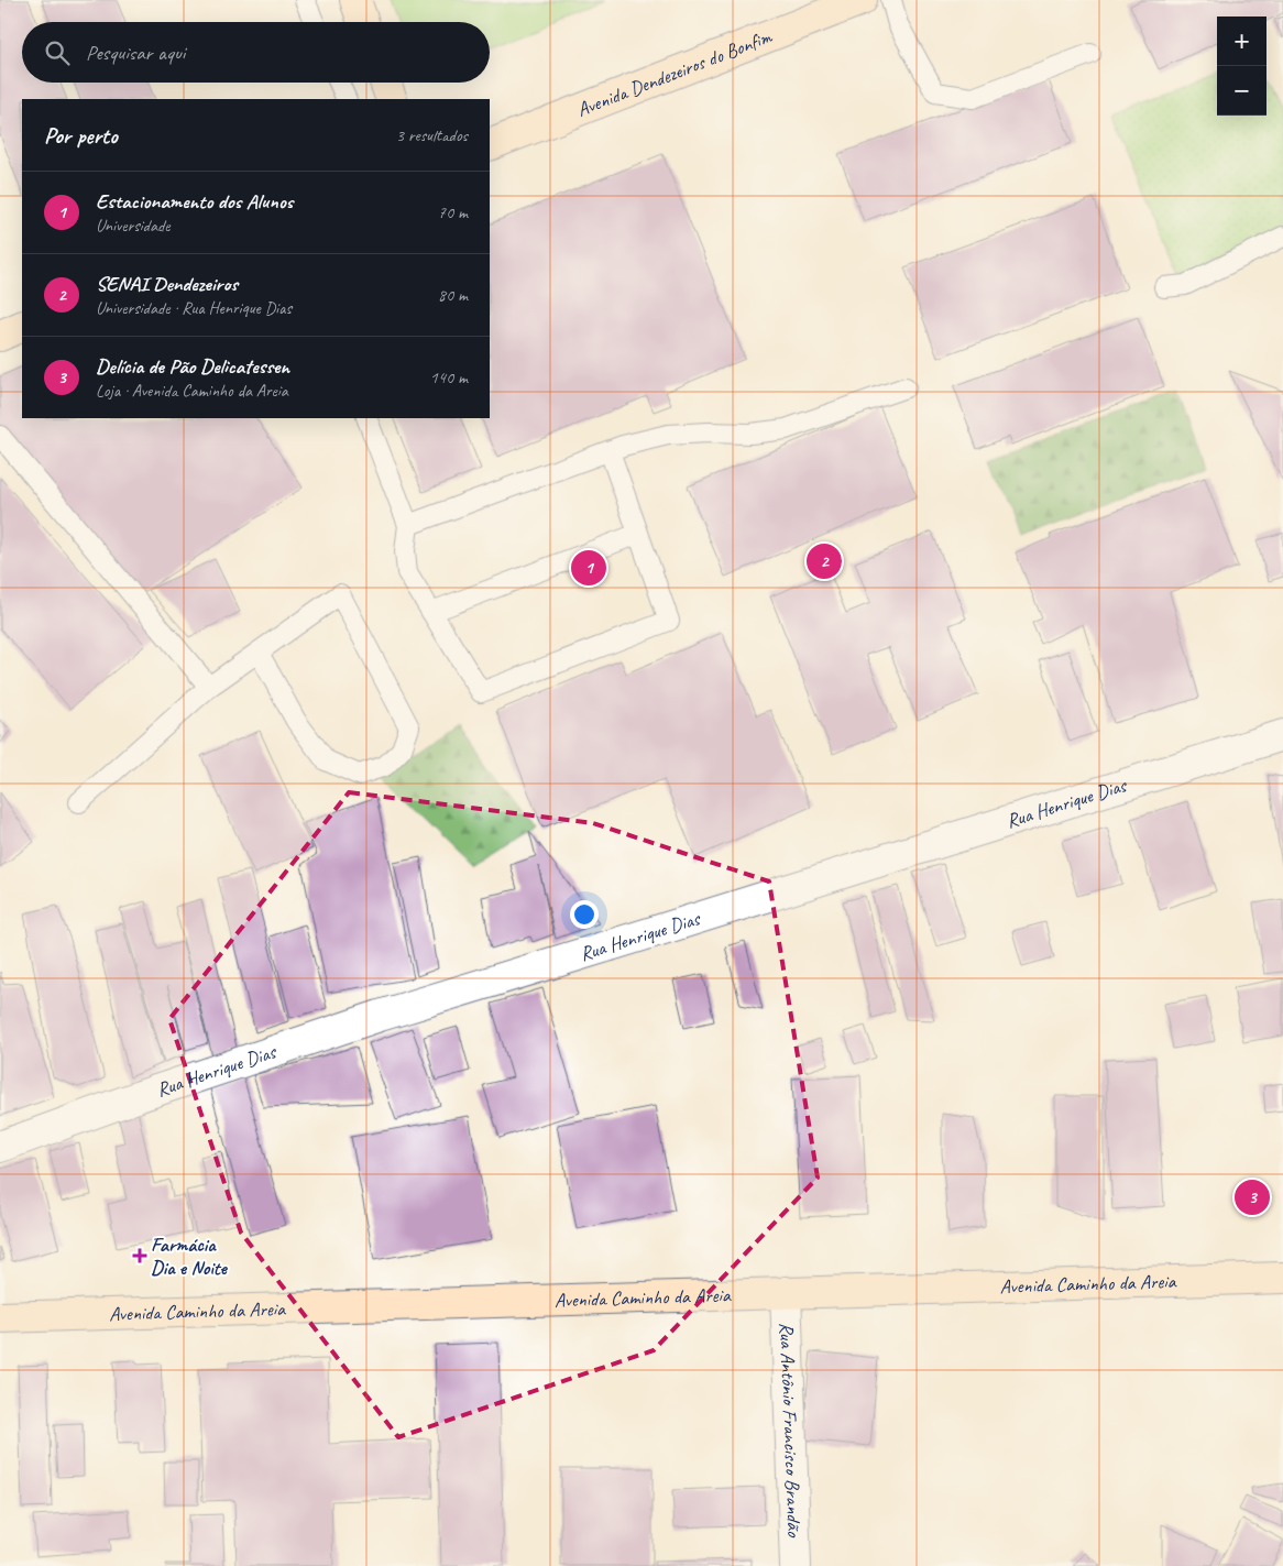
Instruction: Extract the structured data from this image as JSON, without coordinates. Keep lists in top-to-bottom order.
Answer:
{
  "streets": {
    "main road": ["Avenida Dendezeiros do Bonfim", "Avenida Caminho da Areia"],
    "street": ["Rua Henrique Dias", "Rua Antônio Francisco Brandão"]
  },
  "crossings": [
    ["Avenida Caminho da Areia", "Rua Antônio Francisco Brandão"]
  ],
  "places": {
    "health": ["Farmácia Dia e Noite"]
  },
  "page": {
    "map_buttons": ["+", "−"],
    "search": "Pesquisar aqui",
    "heading": ["Por perto", "3 resultados"],
    "list": [
      {
        "mark": "1",
        "name": "Estacionamento dos Alunos",
        "note": "Universidade",
        "value": "70 m"
      },
      {
        "mark": "2",
        "name": "SENAI Dendezeiros",
        "note": "Universidade · Rua Henrique Dias",
        "value": "80 m"
      },
      {
        "mark": "3",
        "name": "Delícia de Pão Delicatessen",
        "note": "Loja · Avenida Caminho da Areia",
        "value": "140 m"
      }
    ],
    "pins": ["2", "1", "3"]
  }
}
